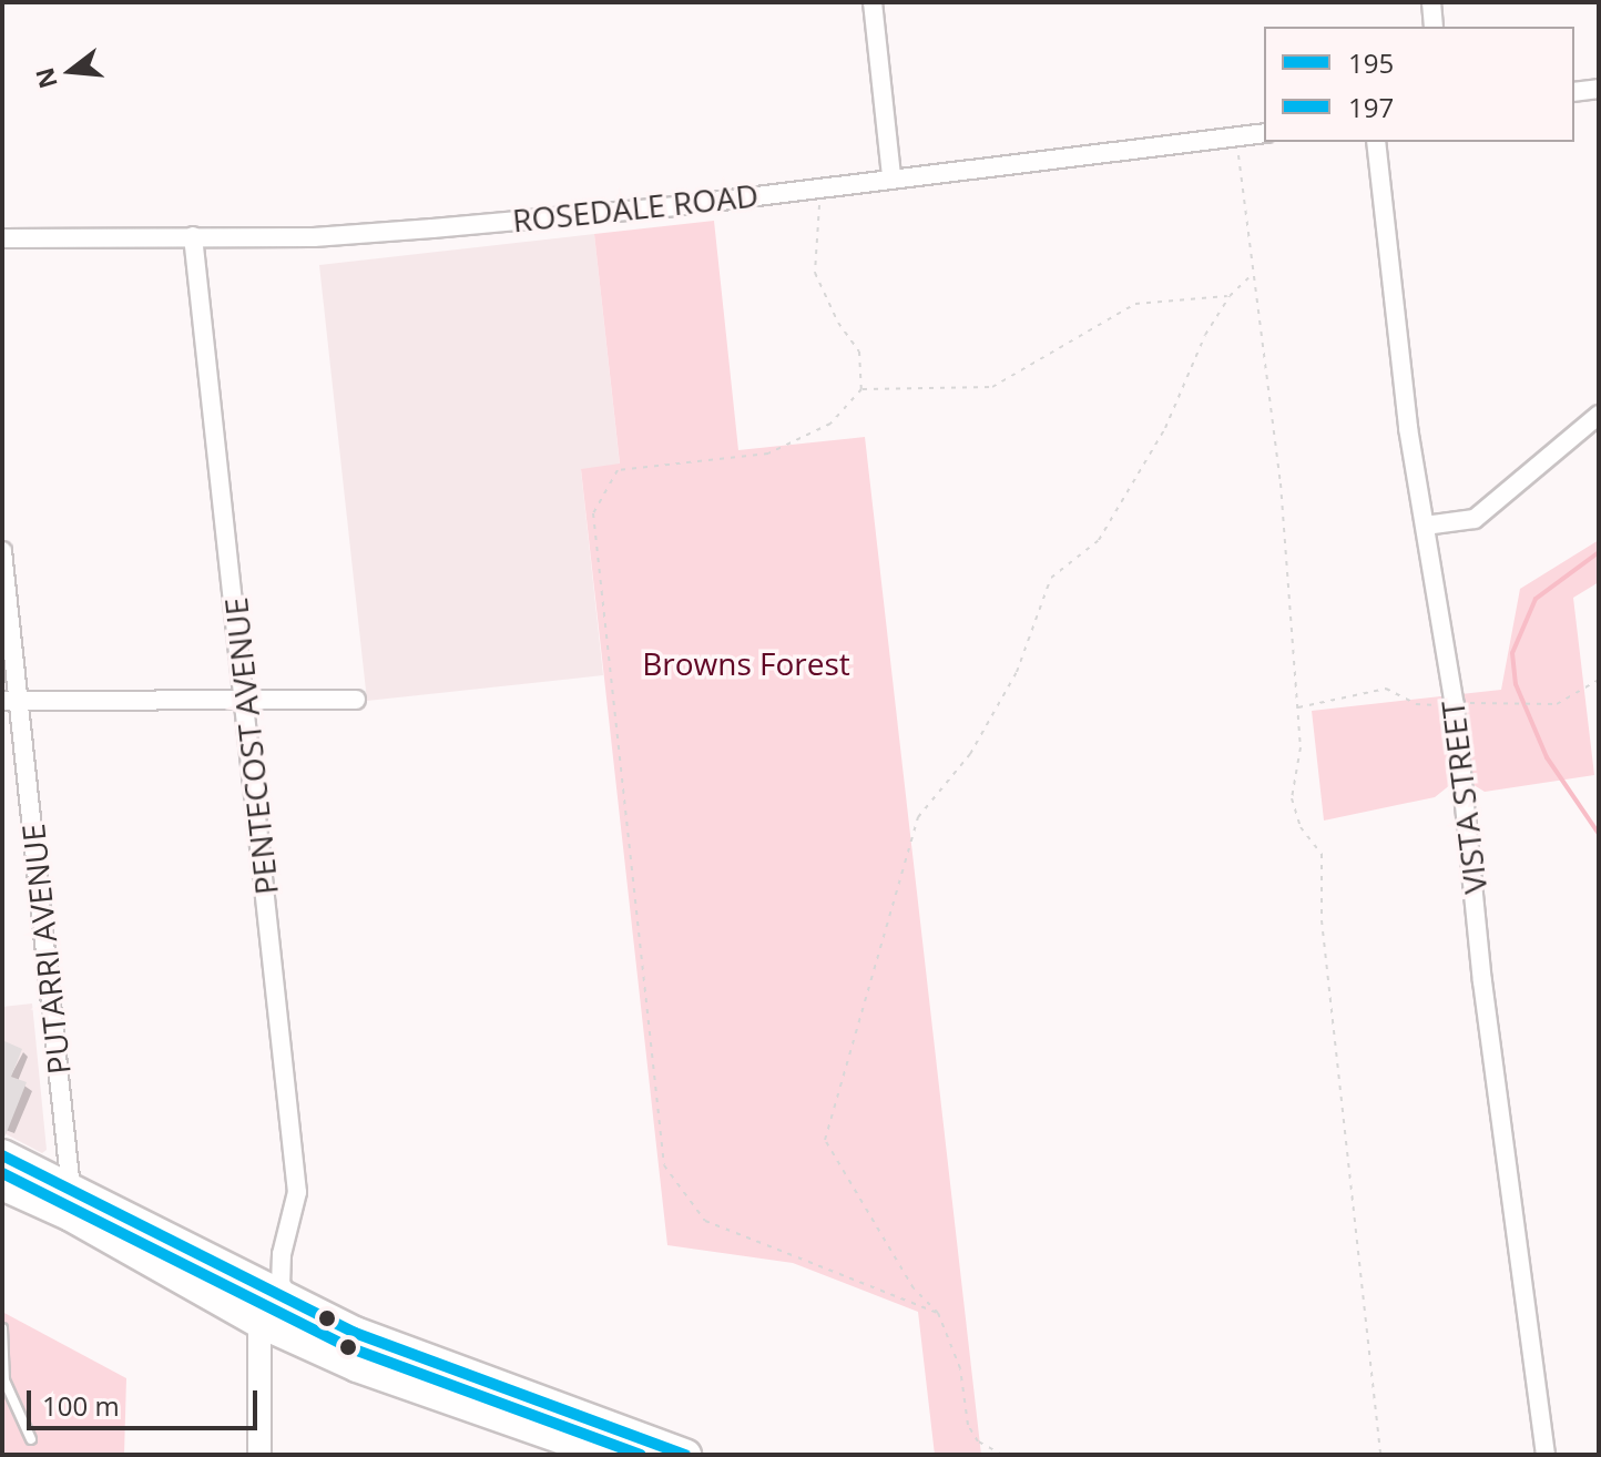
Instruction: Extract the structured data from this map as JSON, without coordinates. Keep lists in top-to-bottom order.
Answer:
{
  "streets": {
    "street": [
      "ROSEDALE ROAD",
      "PENTECOST AVENUE",
      "VISTA STREET",
      "PUTARRI AVENUE"
    ]
  },
  "crossings": [
    ["ROSEDALE ROAD", "PENTECOST AVENUE"]
  ],
  "parks": ["Browns Forest"],
  "lines": ["transit line 195", "transit line 197"],
  "legend": ["195", "197"],
  "scale_bar": "100 m",
  "north": "left"
}
